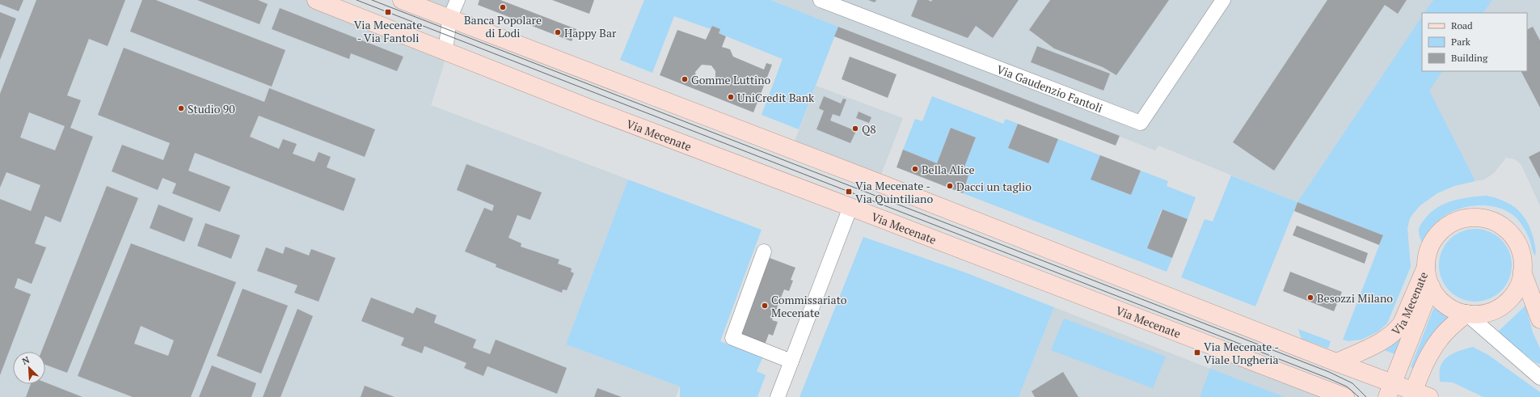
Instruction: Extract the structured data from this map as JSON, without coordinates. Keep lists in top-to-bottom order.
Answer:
{
  "streets": {
    "main road": ["Via Mecenate"],
    "street": ["Via Gaudenzio Fantoli"]
  },
  "places": {
    "other": [
      "Banca Popolare di Lodi",
      "Happy Bar",
      "Gomme Luttino",
      "UniCredit Bank",
      "Studio 90",
      "Q8",
      "Bella Alice",
      "Dacci un taglio",
      "Besozzi Milano",
      "Commissariato Mecenate"
    ],
    "transit": ["Via Mecenate - Via Fantoli", "Via Mecenate - Via Quintiliano", "Via Mecenate - Viale Ungheria"]
  },
  "legend": ["Road", "Park", "Building"],
  "north": "top left"
}
